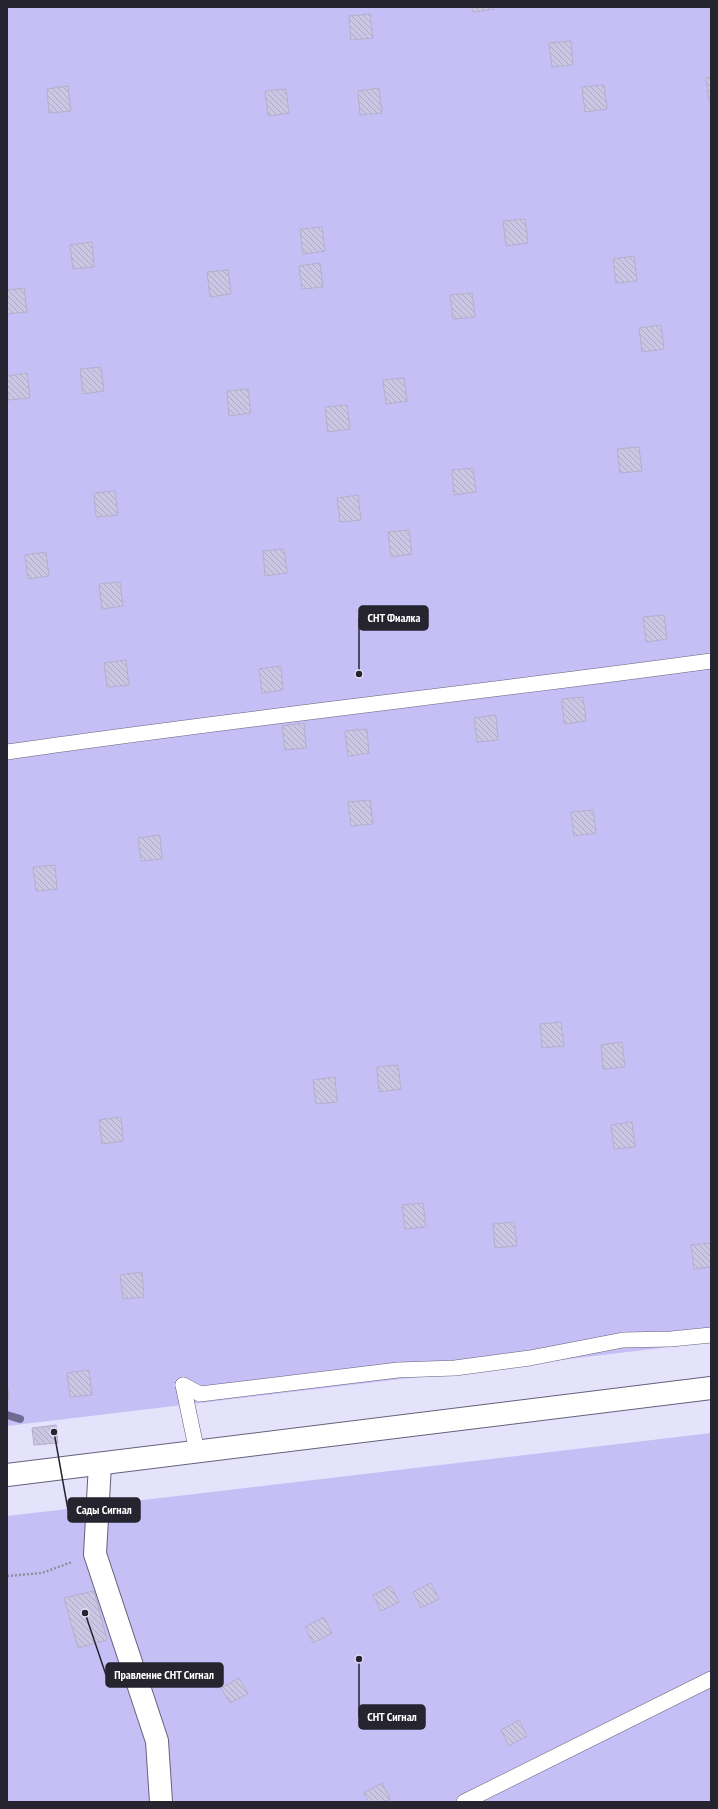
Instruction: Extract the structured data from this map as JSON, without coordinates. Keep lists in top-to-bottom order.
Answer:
{
  "places": [
    "СНТ Фиалка",
    "Сады Сигнал",
    "Правление СНТ Сигнал",
    "СНТ Сигнал"
  ]
}
